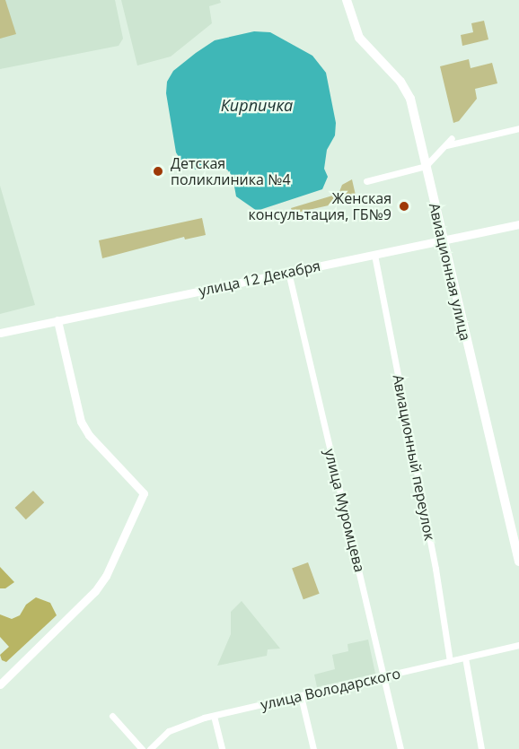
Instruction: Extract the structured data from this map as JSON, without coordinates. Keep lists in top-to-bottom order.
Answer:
{
  "streets": {
    "main road": ["Авиационная улица", "улица 12 Декабря"],
    "street": ["Авиационный переулок", "улица Муромцева", "улица Володарского"]
  },
  "crossings": [
    ["Авиационная улица", "улица 12 Декабря"],
    ["улица 12 Декабря", "Авиационный переулок"],
    ["улица 12 Декабря", "улица Муромцева"],
    ["Авиационный переулок", "улица Володарского"],
    ["улица Муромцева", "улица Володарского"]
  ],
  "water": ["Кирпичка"],
  "places": ["Детская поликлиника №4", "Женская консультация, ГБ№9"]
}
